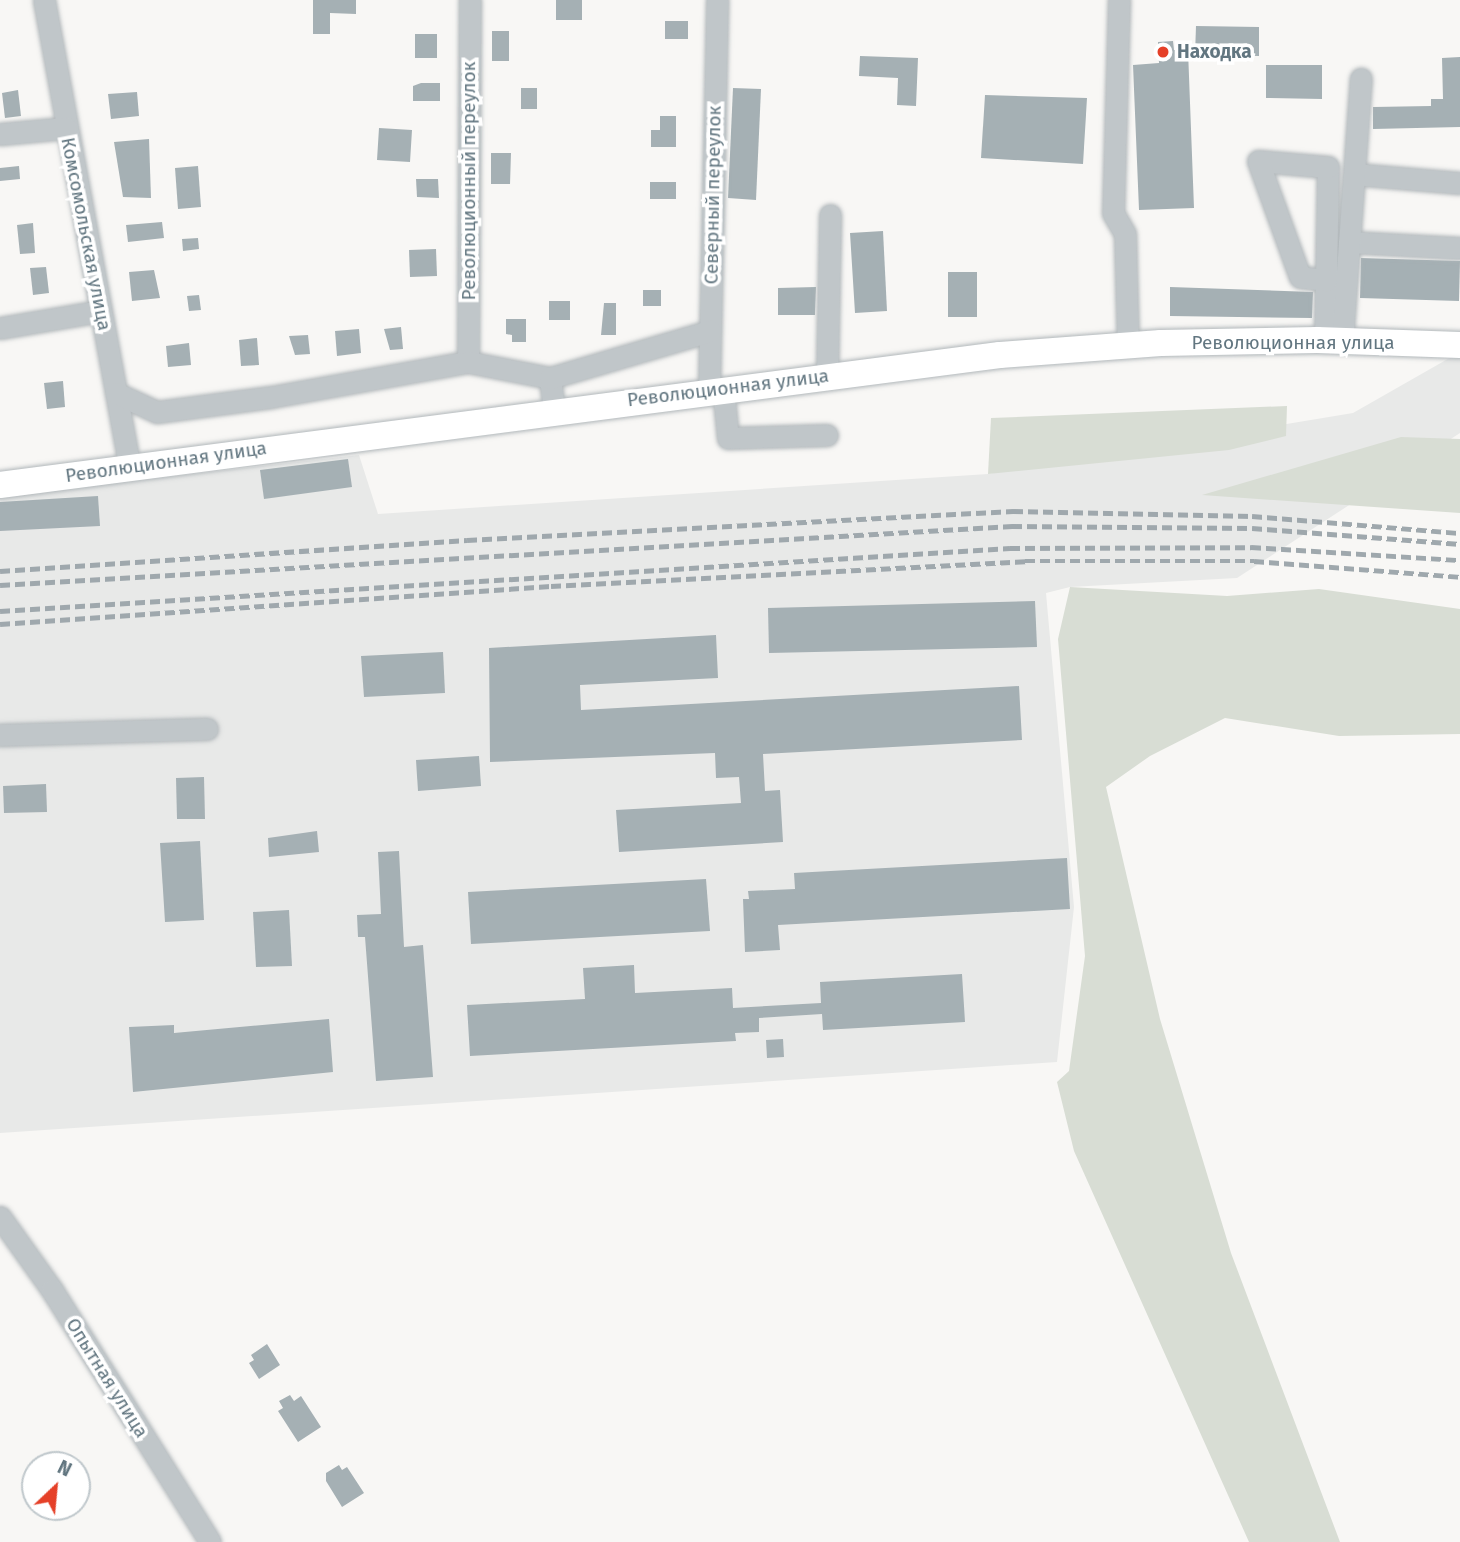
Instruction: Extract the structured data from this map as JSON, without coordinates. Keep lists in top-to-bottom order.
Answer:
{
  "streets": {
    "main road": ["Революционная улица"],
    "street": [
      "Революционный переулок",
      "Северный переулок",
      "Комсомольская улица",
      "Опытная улица"
    ]
  },
  "crossings": [
    ["Северный переулок", "Революционная улица"],
    ["Комсомольская улица", "Революционная улица"]
  ],
  "places": ["Находка"],
  "north": "top right"
}
